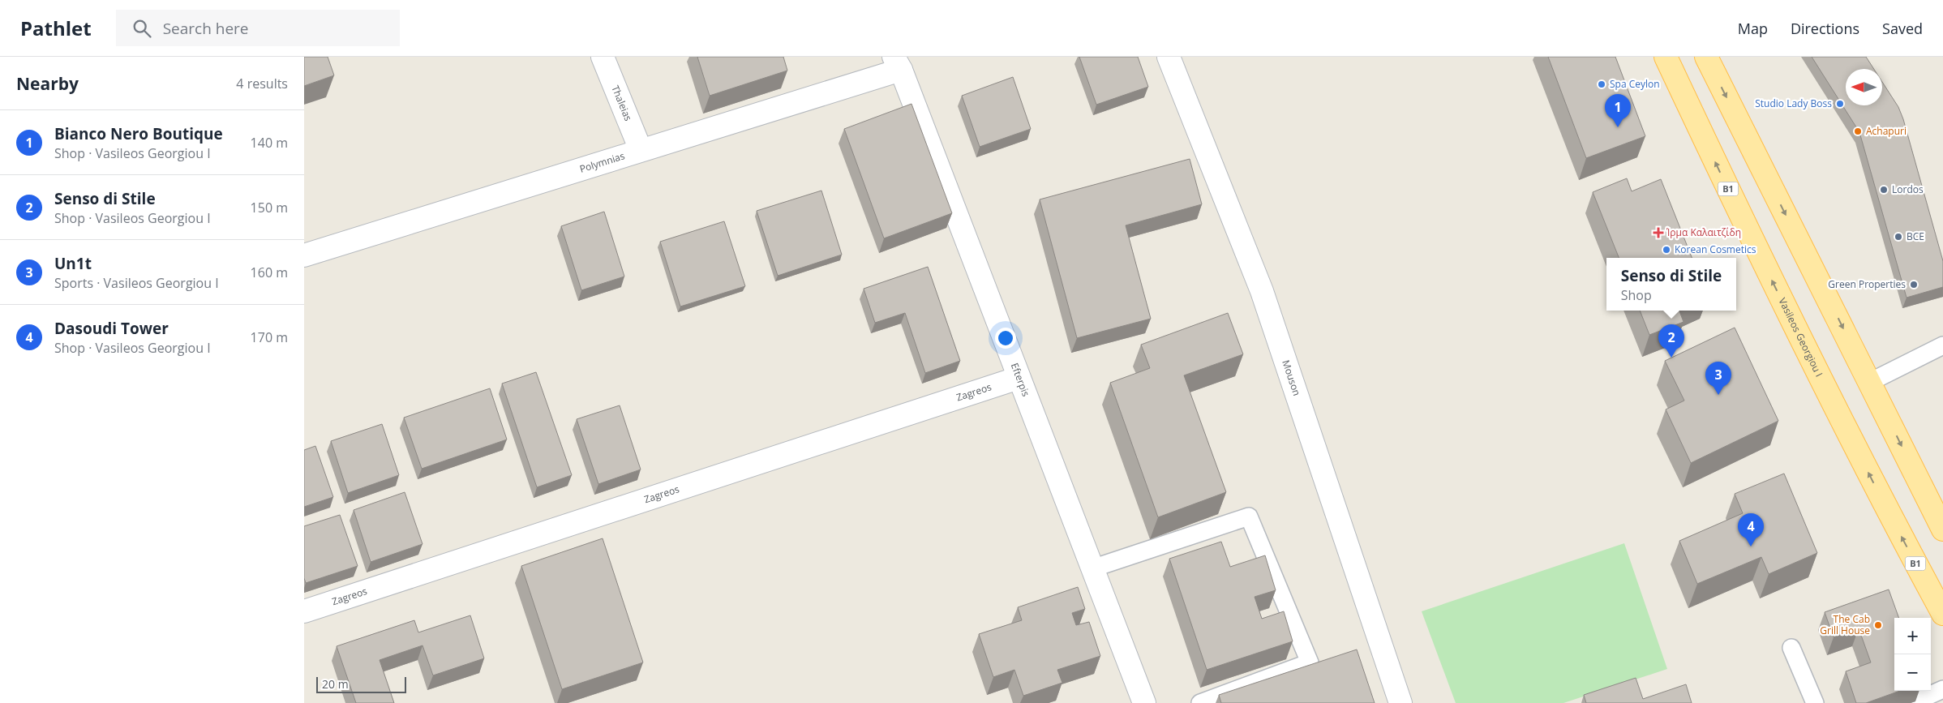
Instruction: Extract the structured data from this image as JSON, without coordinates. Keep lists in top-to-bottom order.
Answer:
{
  "streets": {
    "main road": ["B1", "Vasileos Georgiou I"],
    "street": [
      "Thaleias",
      "Polymnias",
      "Mouson",
      "Efterpis",
      "Zagreos"
    ]
  },
  "crossings": [
    ["Thaleias", "Polymnias"],
    ["Polymnias", "Efterpis"],
    ["Efterpis", "Zagreos"]
  ],
  "places": {
    "other": [
      "Spa Ceylon",
      "Studio Lady Boss",
      "Achapuri",
      "Lordos",
      "BCE",
      "Korean Cosmetics",
      "Green Properties",
      "The Cab Grill House"
    ],
    "health": ["Ίρμα Καλαιτζίδη"]
  },
  "scale_bar": "20 m",
  "north": "left",
  "page": {
    "header": "Pathlet",
    "search": "Search here",
    "nav": ["Map", "Directions", "Saved"],
    "heading": ["Nearby", "4 results"],
    "pins": [
      "1",
      "2",
      "3",
      "4"
    ],
    "list": [
      {
        "mark": "1",
        "name": "Bianco Nero Boutique",
        "note": "Shop · Vasileos Georgiou I",
        "value": "140 m"
      },
      {
        "mark": "2",
        "name": "Senso di Stile",
        "note": "Shop · Vasileos Georgiou I",
        "value": "150 m"
      },
      {
        "mark": "3",
        "name": "Un1t",
        "note": "Sports · Vasileos Georgiou I",
        "value": "160 m"
      },
      {
        "mark": "4",
        "name": "Dasoudi Tower",
        "note": "Shop · Vasileos Georgiou I",
        "value": "170 m"
      }
    ],
    "popup": ["Senso di Stile", "Shop"],
    "map_buttons": ["+", "−"],
    "scale": "20 m"
  }
}
